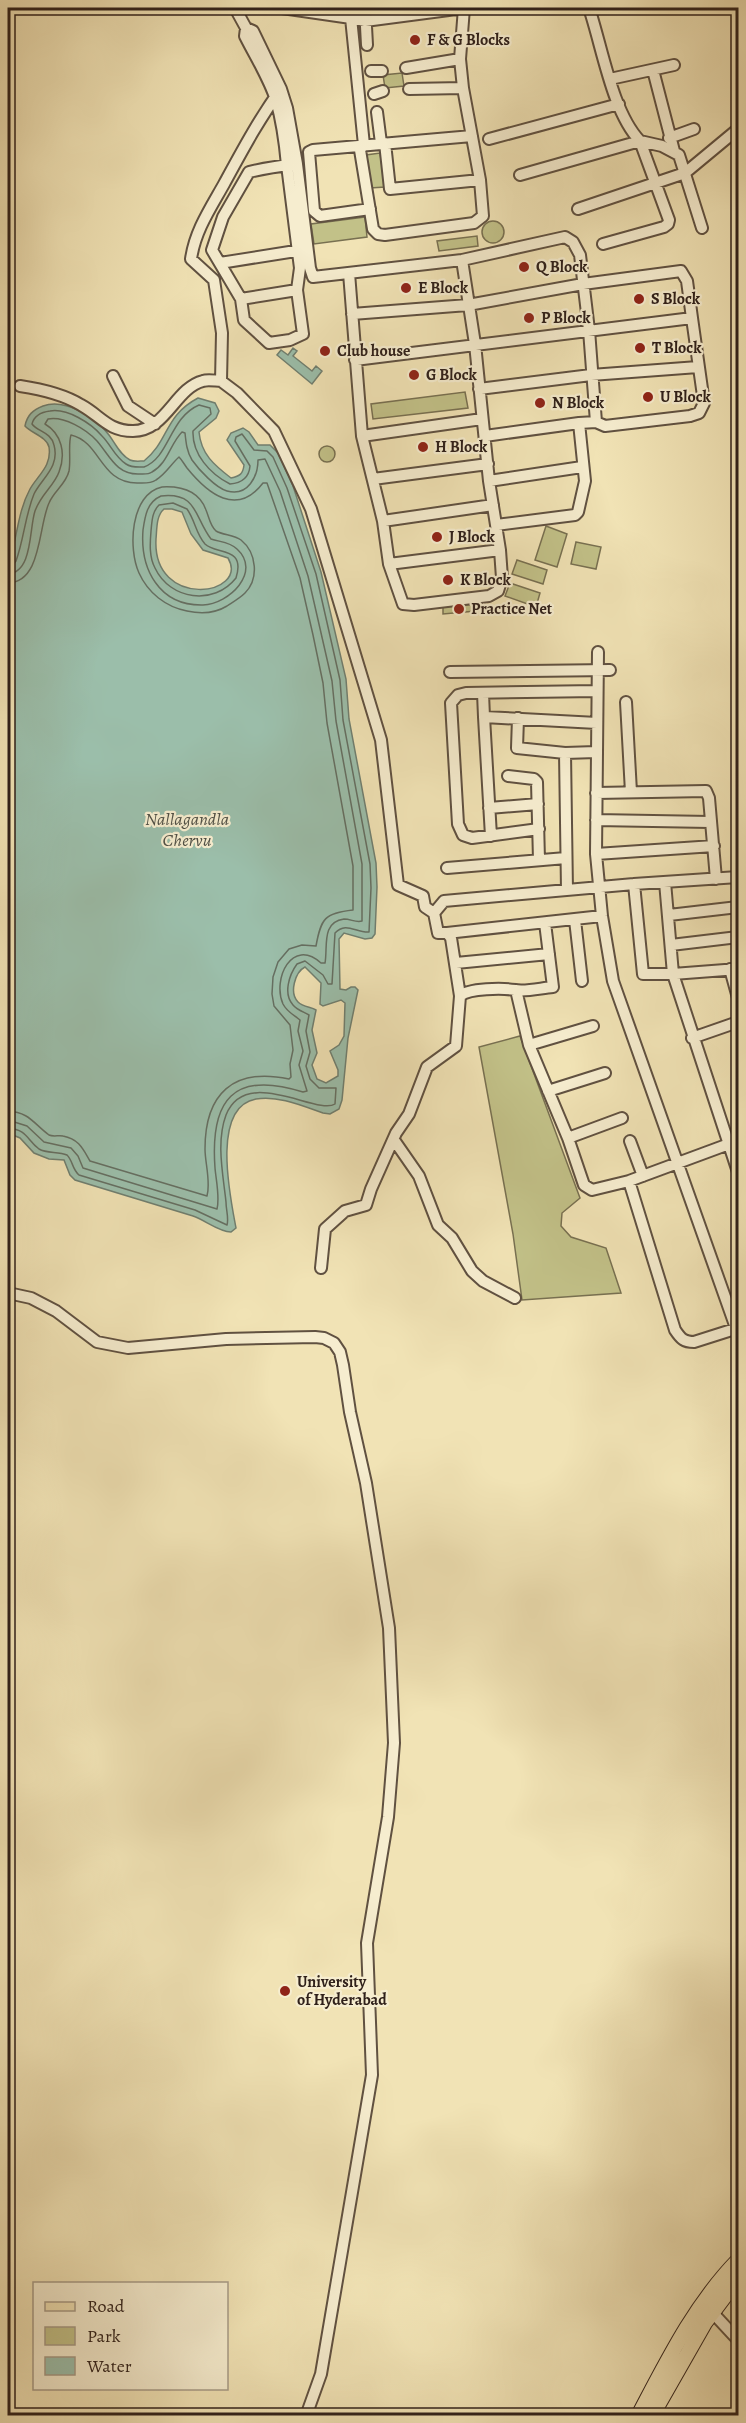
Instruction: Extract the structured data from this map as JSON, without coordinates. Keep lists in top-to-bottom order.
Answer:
{
  "water": ["Nallagandla Chervu"],
  "places": [
    "F & G Blocks",
    "Q Block",
    "E Block",
    "S Block",
    "P Block",
    "T Block",
    "Club house",
    "G Block",
    "U Block",
    "N Block",
    "H Block",
    "J Block",
    "K Block",
    "Practice Net",
    "University of Hyderabad"
  ],
  "legend": ["Road", "Park", "Water"]
}
